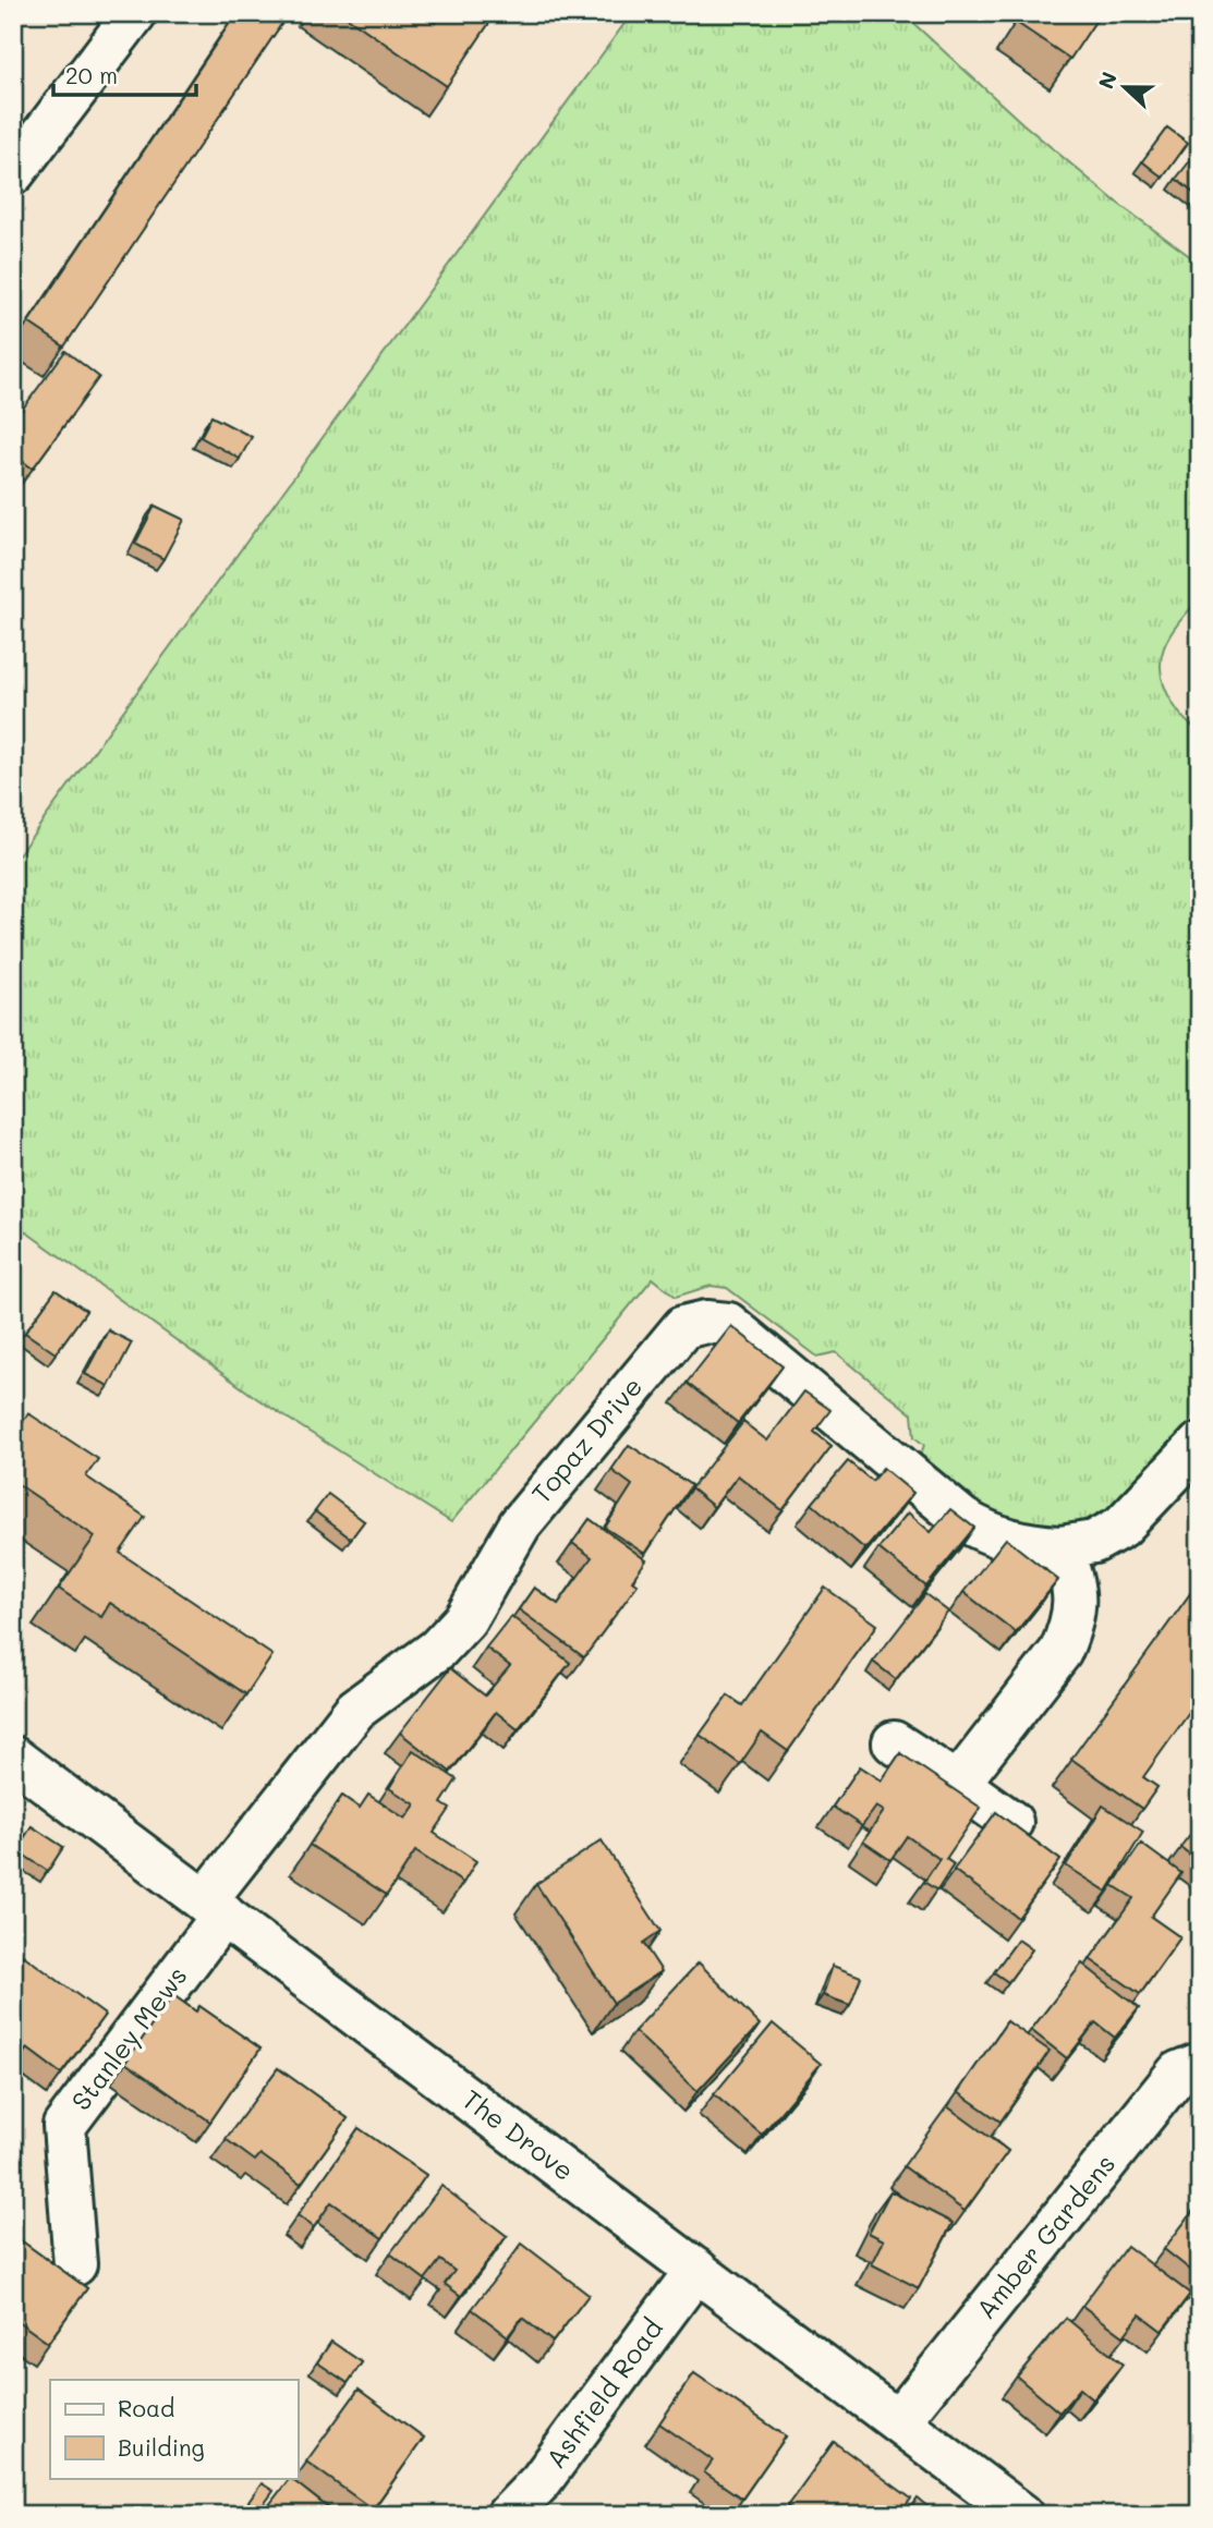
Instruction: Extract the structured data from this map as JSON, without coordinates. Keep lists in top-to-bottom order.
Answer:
{
  "streets": {
    "street": [
      "Topaz Drive",
      "Stanley Mews",
      "The Drove",
      "Amber Gardens",
      "Ashfield Road"
    ]
  },
  "crossings": [
    ["Topaz Drive", "Stanley Mews"],
    ["Topaz Drive", "The Drove"],
    ["Stanley Mews", "The Drove"],
    ["The Drove", "Amber Gardens"],
    ["The Drove", "Ashfield Road"]
  ],
  "legend": ["Road", "Building"],
  "scale_bar": "20 m",
  "north": "left"
}
